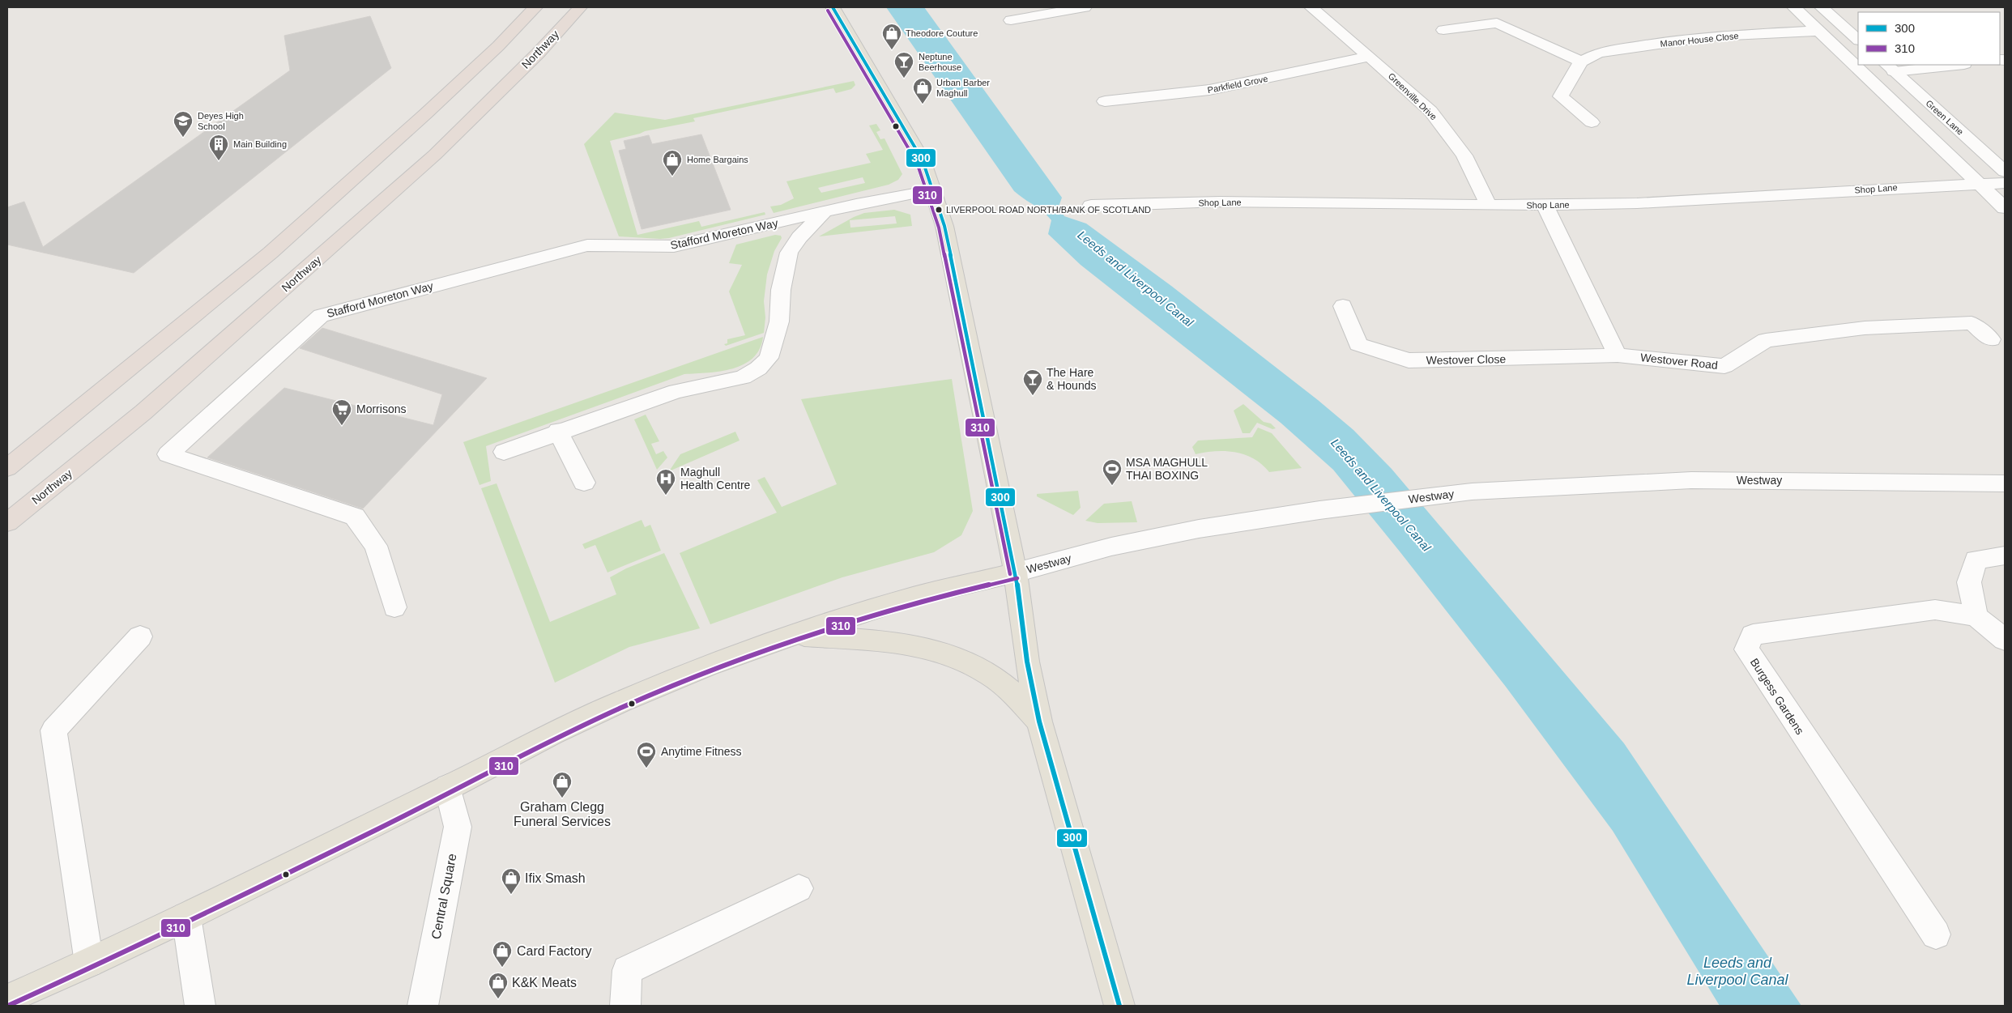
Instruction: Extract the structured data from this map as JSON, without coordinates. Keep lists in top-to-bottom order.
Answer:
{
  "streets": {
    "highway": ["Northway"],
    "main road": ["Westway"],
    "street": [
      "Manor House Close",
      "Parkfield Grove",
      "Greenville Drive",
      "Green Lane",
      "Shop Lane",
      "Stafford Moreton Way",
      "Westover Close",
      "Westover Road",
      "Burgess Gardens",
      "Central Square"
    ]
  },
  "crossings": [
    ["Parkfield Grove", "Greenville Drive"],
    ["Greenville Drive", "Shop Lane"],
    ["Westover Close", "Westover Road"],
    ["Westway", "Central Square"]
  ],
  "water": ["Leeds and Liverpool Canal"],
  "places": {
    "shop": [
      "Theodore Couture",
      "Urban Barber Maghull",
      "Home Bargains",
      "Graham Clegg Funeral Services",
      "Ifix Smash",
      "Card Factory",
      "K&K Meats"
    ],
    "bar": ["Neptune Beerhouse", "The Hare & Hounds"],
    "school or university": ["Deyes High School"],
    "building": ["Main Building"],
    "other": ["LIVERPOOL ROAD NORTH/BANK OF SCOTLAND"],
    "supermarket": ["Morrisons"],
    "sports": ["MSA MAGHULL THAI BOXING", "Anytime Fitness"],
    "hospital": ["Maghull Health Centre"]
  },
  "lines": ["transit line 300", "transit line 310"],
  "legend": ["300", "310"]
}
